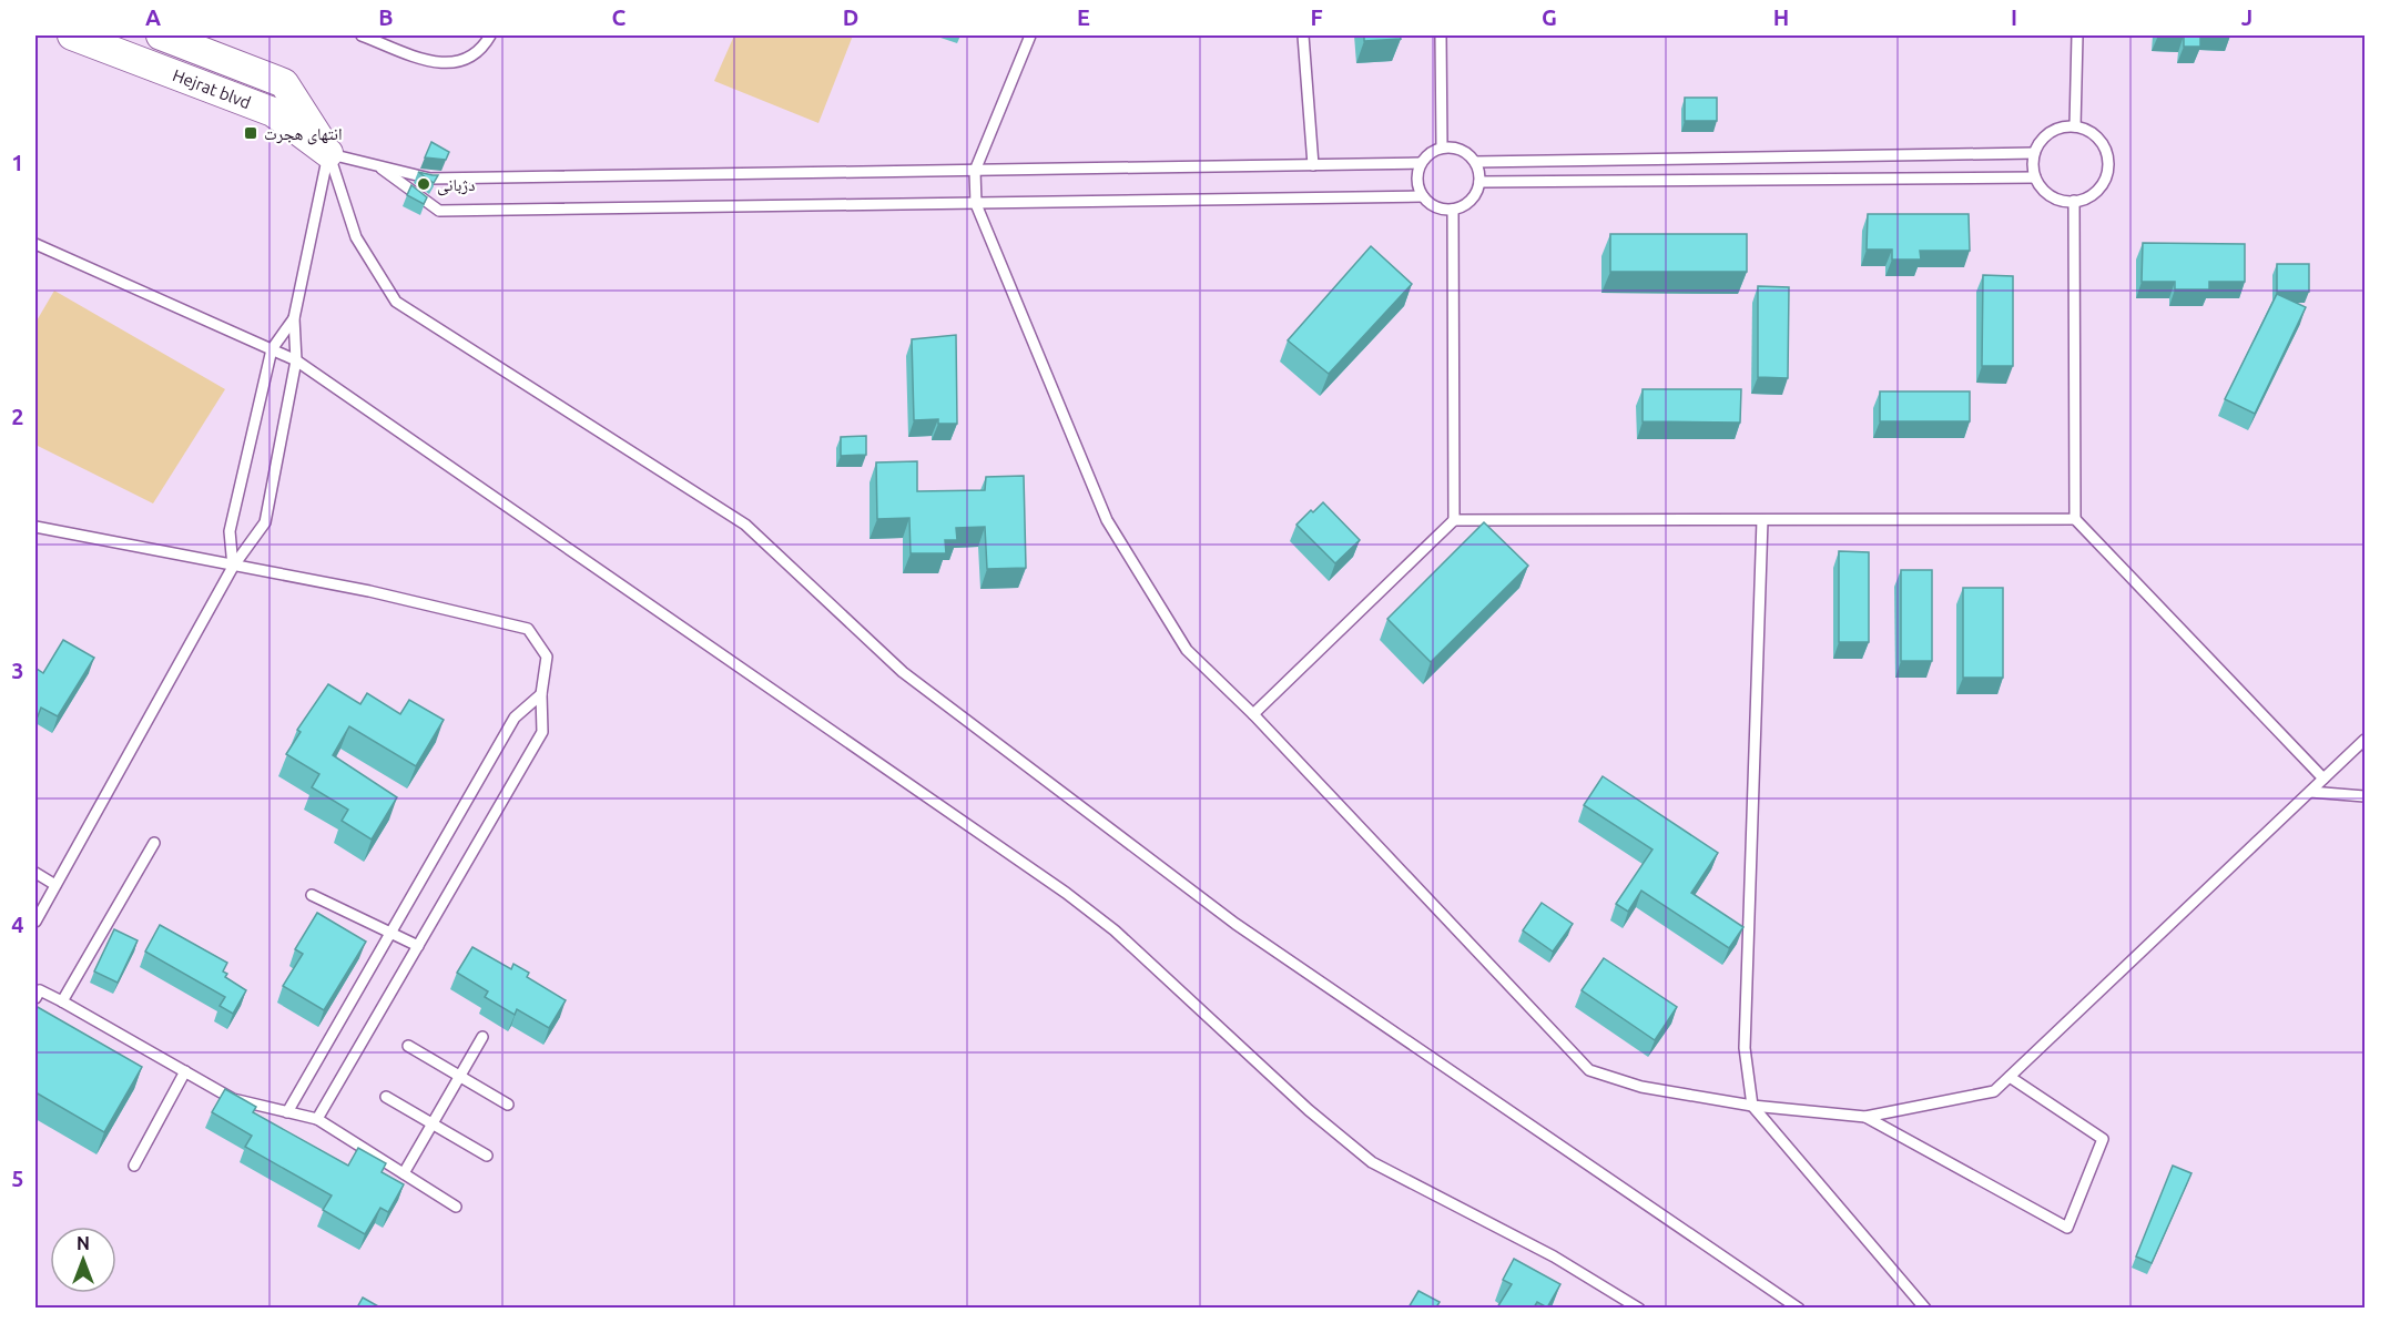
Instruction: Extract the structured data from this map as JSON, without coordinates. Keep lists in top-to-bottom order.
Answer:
{
  "streets": {
    "main road": ["Hejrat blvd"]
  },
  "places": {
    "transit": ["انتهای هجرت"],
    "other": ["دژبانی"]
  },
  "north": "top",
  "grid": {
    "columns": [
      "A",
      "B",
      "C",
      "D",
      "E",
      "F",
      "G",
      "H",
      "I",
      "J"
    ],
    "rows": [
      "1",
      "2",
      "3",
      "4",
      "5"
    ]
  }
}
